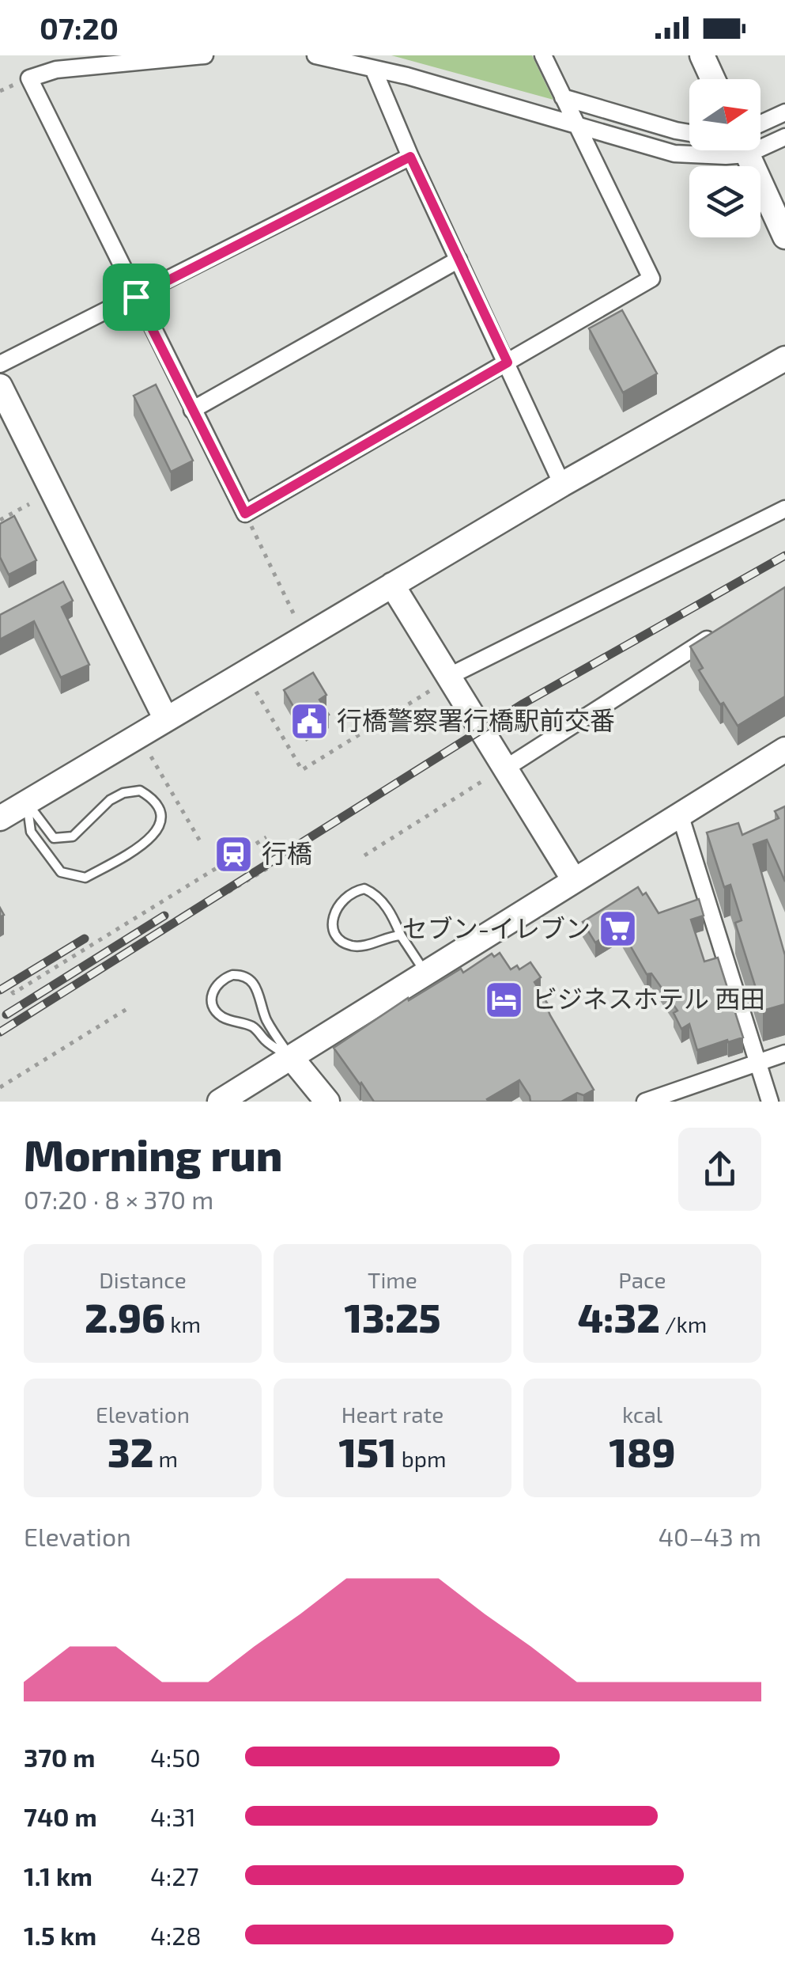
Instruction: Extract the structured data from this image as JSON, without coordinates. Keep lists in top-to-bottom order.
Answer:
{
  "places": {
    "public building": ["行橋警察署行橋駅前交番"],
    "station": ["行橋"],
    "supermarket": ["セブン-イレブン"],
    "hotel": ["ビジネスホテル 西田"]
  },
  "north": "right",
  "page": {
    "status": "07:20",
    "heading": ["Morning run", "07:20 · 8 × 370 m"],
    "stats": [
      ["Distance", "2.96 km"],
      ["Time", "13:25"],
      ["Pace", "4:32 /km"],
      ["Elevation", "32 m"],
      ["Heart rate", "151 bpm"],
      ["kcal", "189"]
    ],
    "chart": ["Elevation", "40–43 m"],
    "list": [
      {
        "name": "370 m",
        "note": "4:50"
      },
      {
        "name": "740 m",
        "note": "4:31"
      },
      {
        "name": "1.1 km",
        "note": "4:27"
      },
      {
        "name": "1.5 km",
        "note": "4:28"
      }
    ]
  }
}
